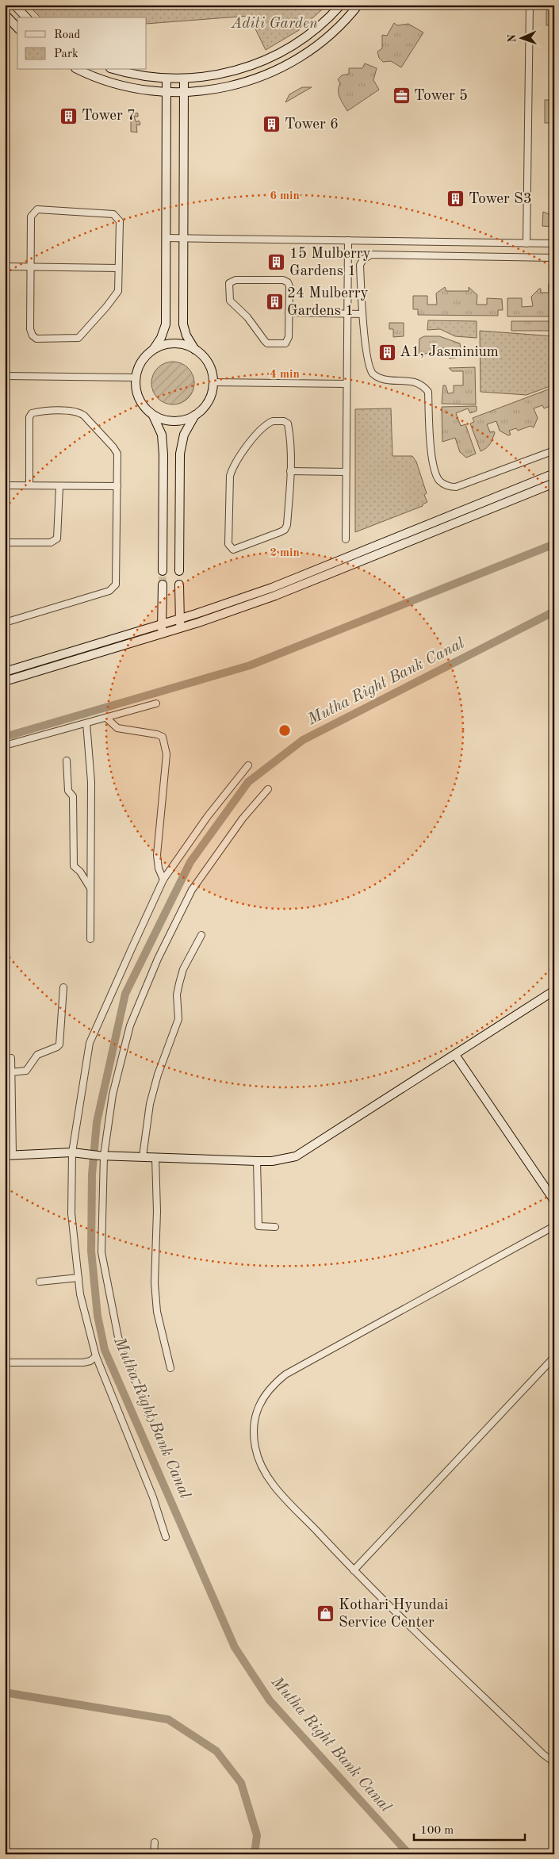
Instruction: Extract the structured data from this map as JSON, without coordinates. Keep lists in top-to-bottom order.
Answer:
{
  "water": ["Mutha Right Bank Canal"],
  "parks": ["Aditi Garden"],
  "places": {
    "office": ["Tower 5"],
    "building": [
      "Tower 7",
      "Tower 6",
      "Tower S3",
      "15 Mulberry Gardens 1",
      "24 Mulberry Gardens 1",
      "A1, Jasminium"
    ],
    "shop": ["Kothari Hyundai Service Center"]
  },
  "legend": ["Road", "Park"],
  "scale_bar": "100 m",
  "north": "left",
  "rings": ["6 min", "4 min", "2 min"]
}
